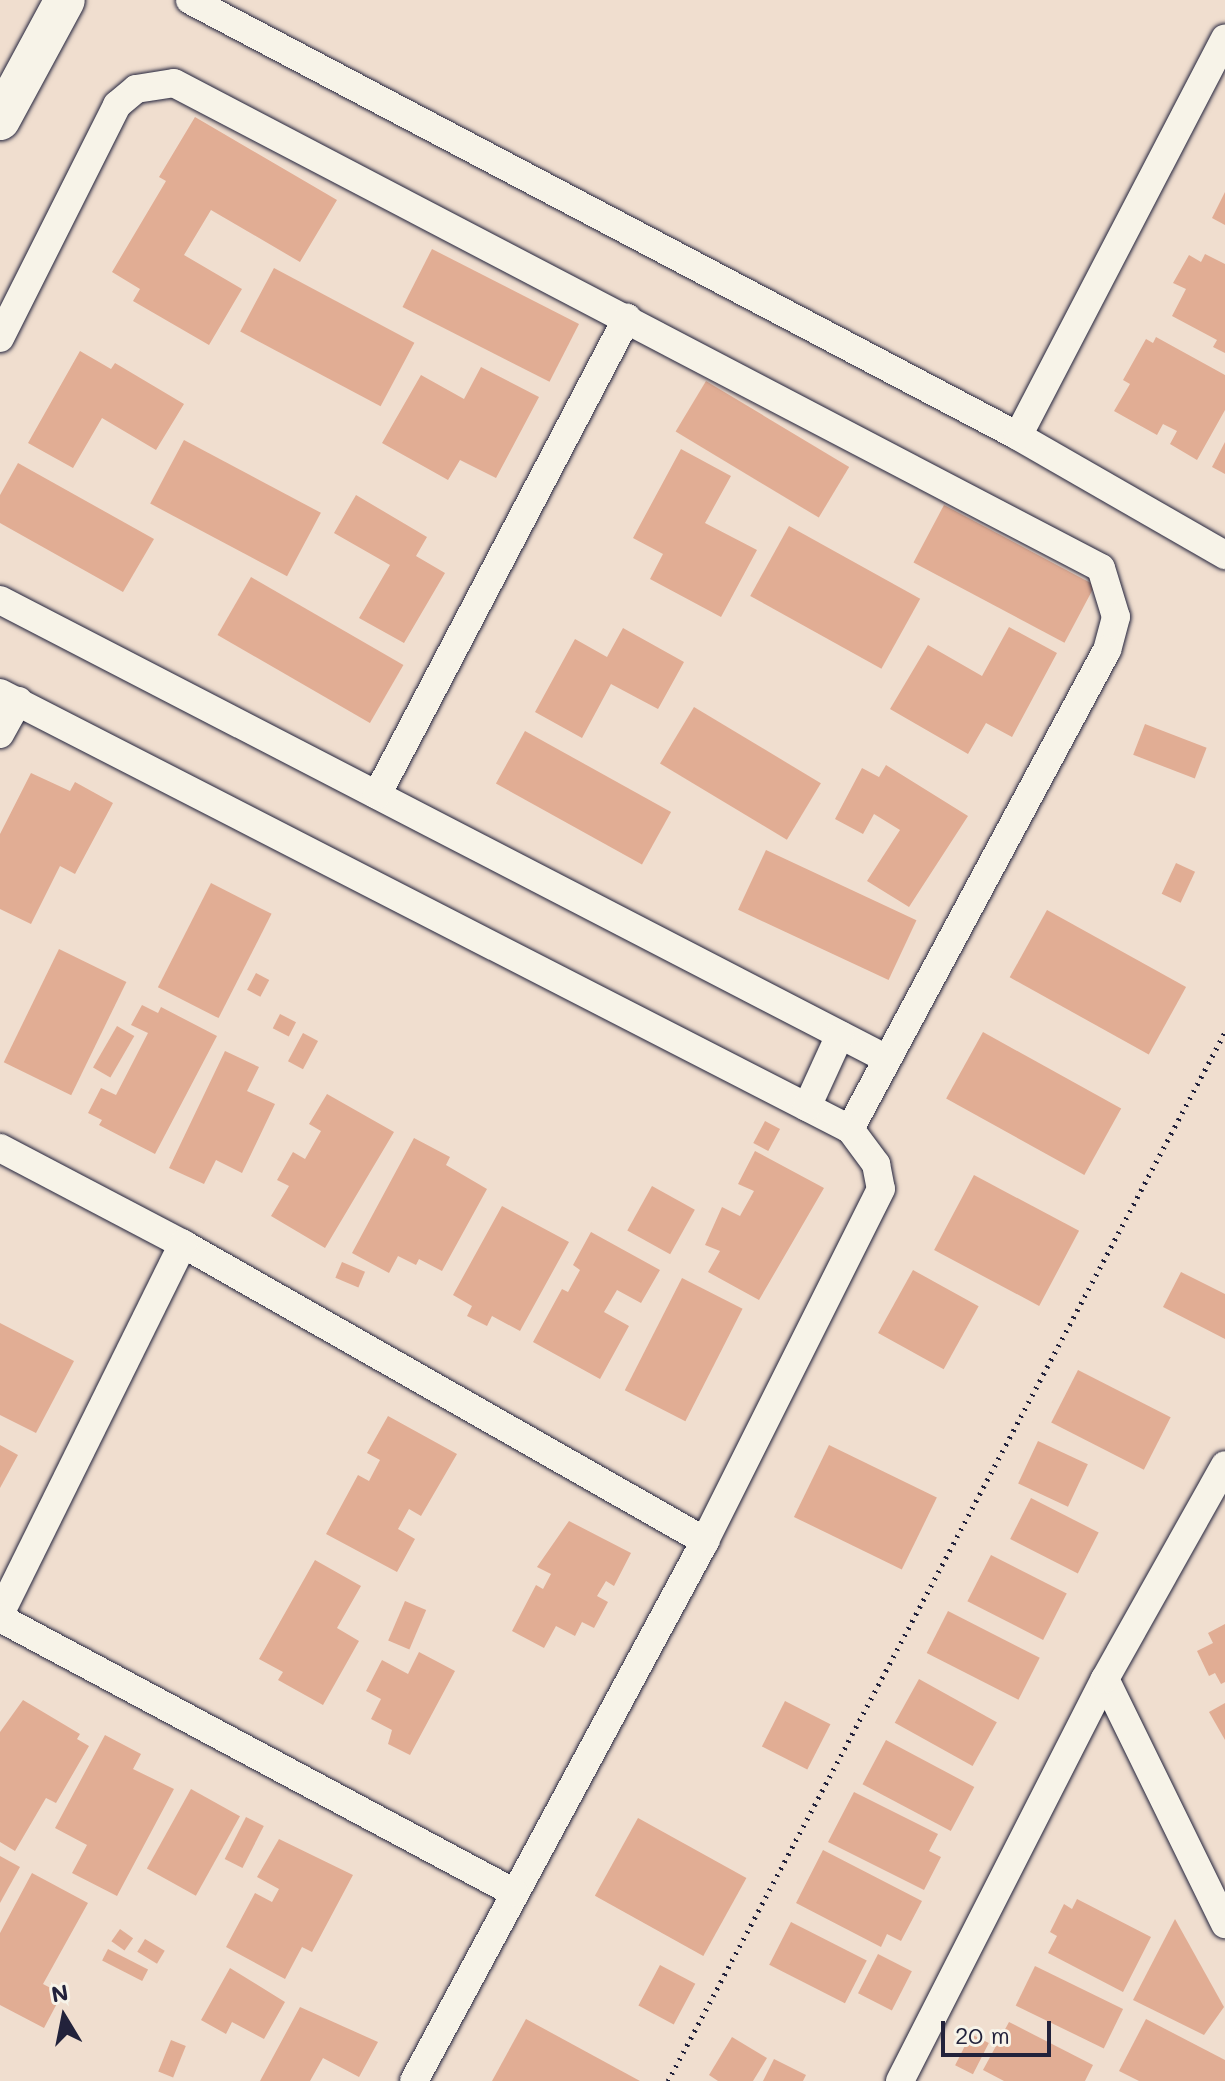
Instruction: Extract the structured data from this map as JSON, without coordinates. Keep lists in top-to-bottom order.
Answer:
{
  "scale_bar": "20 m",
  "north": "top"
}
